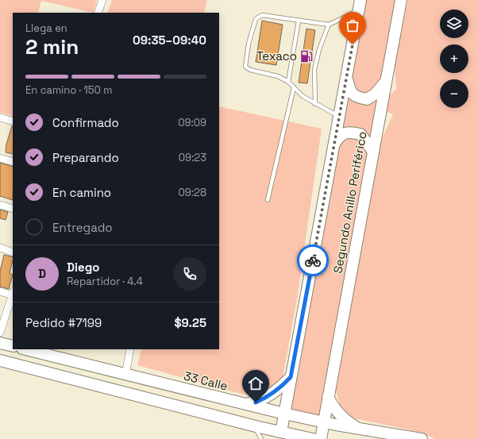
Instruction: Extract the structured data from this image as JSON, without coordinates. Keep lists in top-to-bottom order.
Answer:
{
  "streets": {
    "main road": ["Segundo Anillo Periférico", "33 Calle"]
  },
  "crossings": [
    ["Segundo Anillo Periférico", "33 Calle"]
  ],
  "places": {
    "fuel station": ["Texaco"]
  },
  "page": {
    "map_buttons": ["+", "−"],
    "heading": ["2 min", "Llega en", "09:35–09:40"],
    "panel": [
      "Diego",
      "Repartidor · 4.4",
      "Pedido #7199",
      "$9.25"
    ],
    "bar": "En camino · 150 m",
    "list": [
      ["Confirmado", "09:09"],
      ["Preparando", "09:23"],
      ["En camino", "09:28"],
      "Entregado"
    ],
    "round": "D"
  }
}
